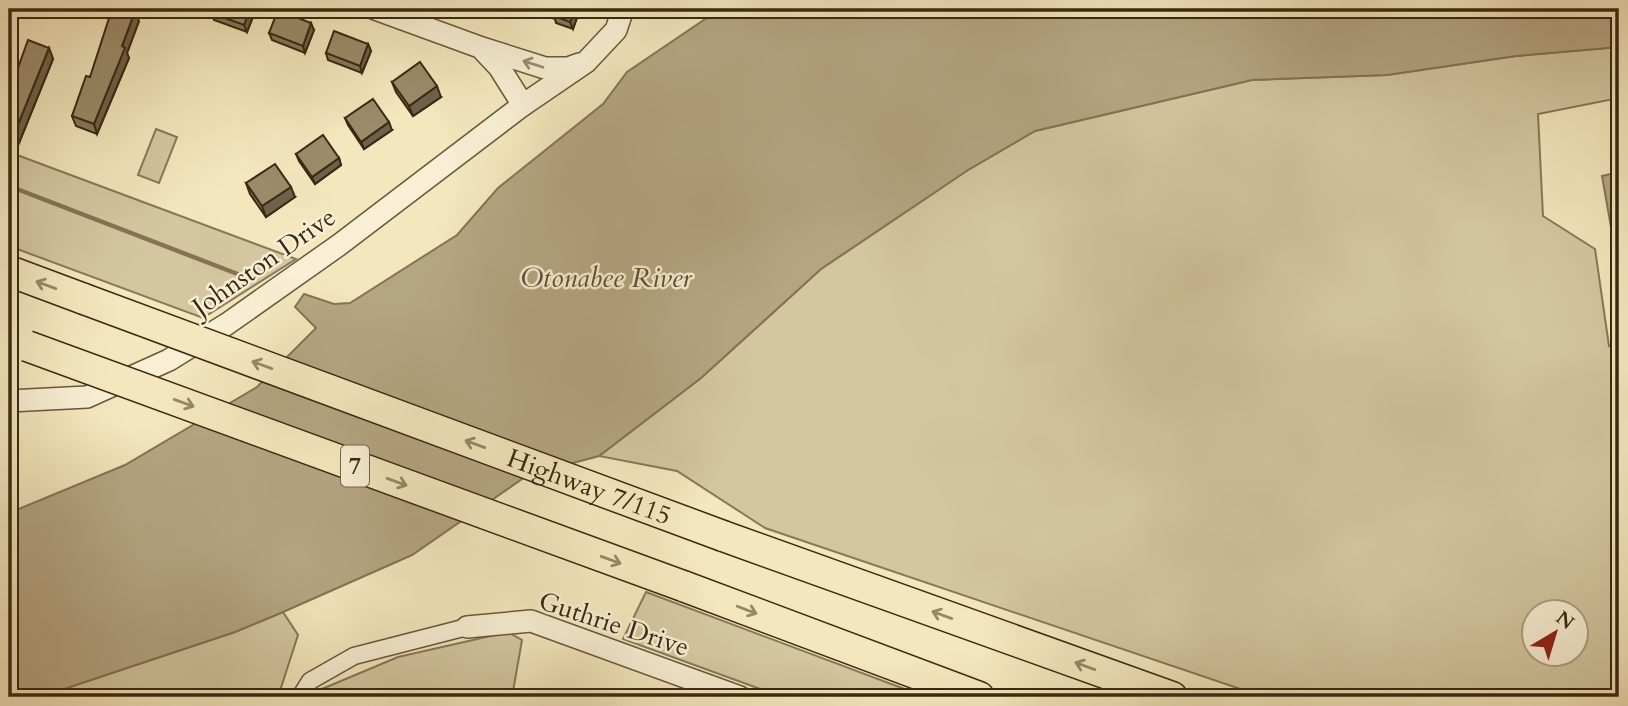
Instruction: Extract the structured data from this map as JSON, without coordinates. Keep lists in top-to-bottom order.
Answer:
{
  "streets": {
    "highway": ["7", "Highway 7/115"],
    "street": ["Johnston Drive", "Guthrie Drive"]
  },
  "water": ["Otonabee River"],
  "north": "top right"
}
